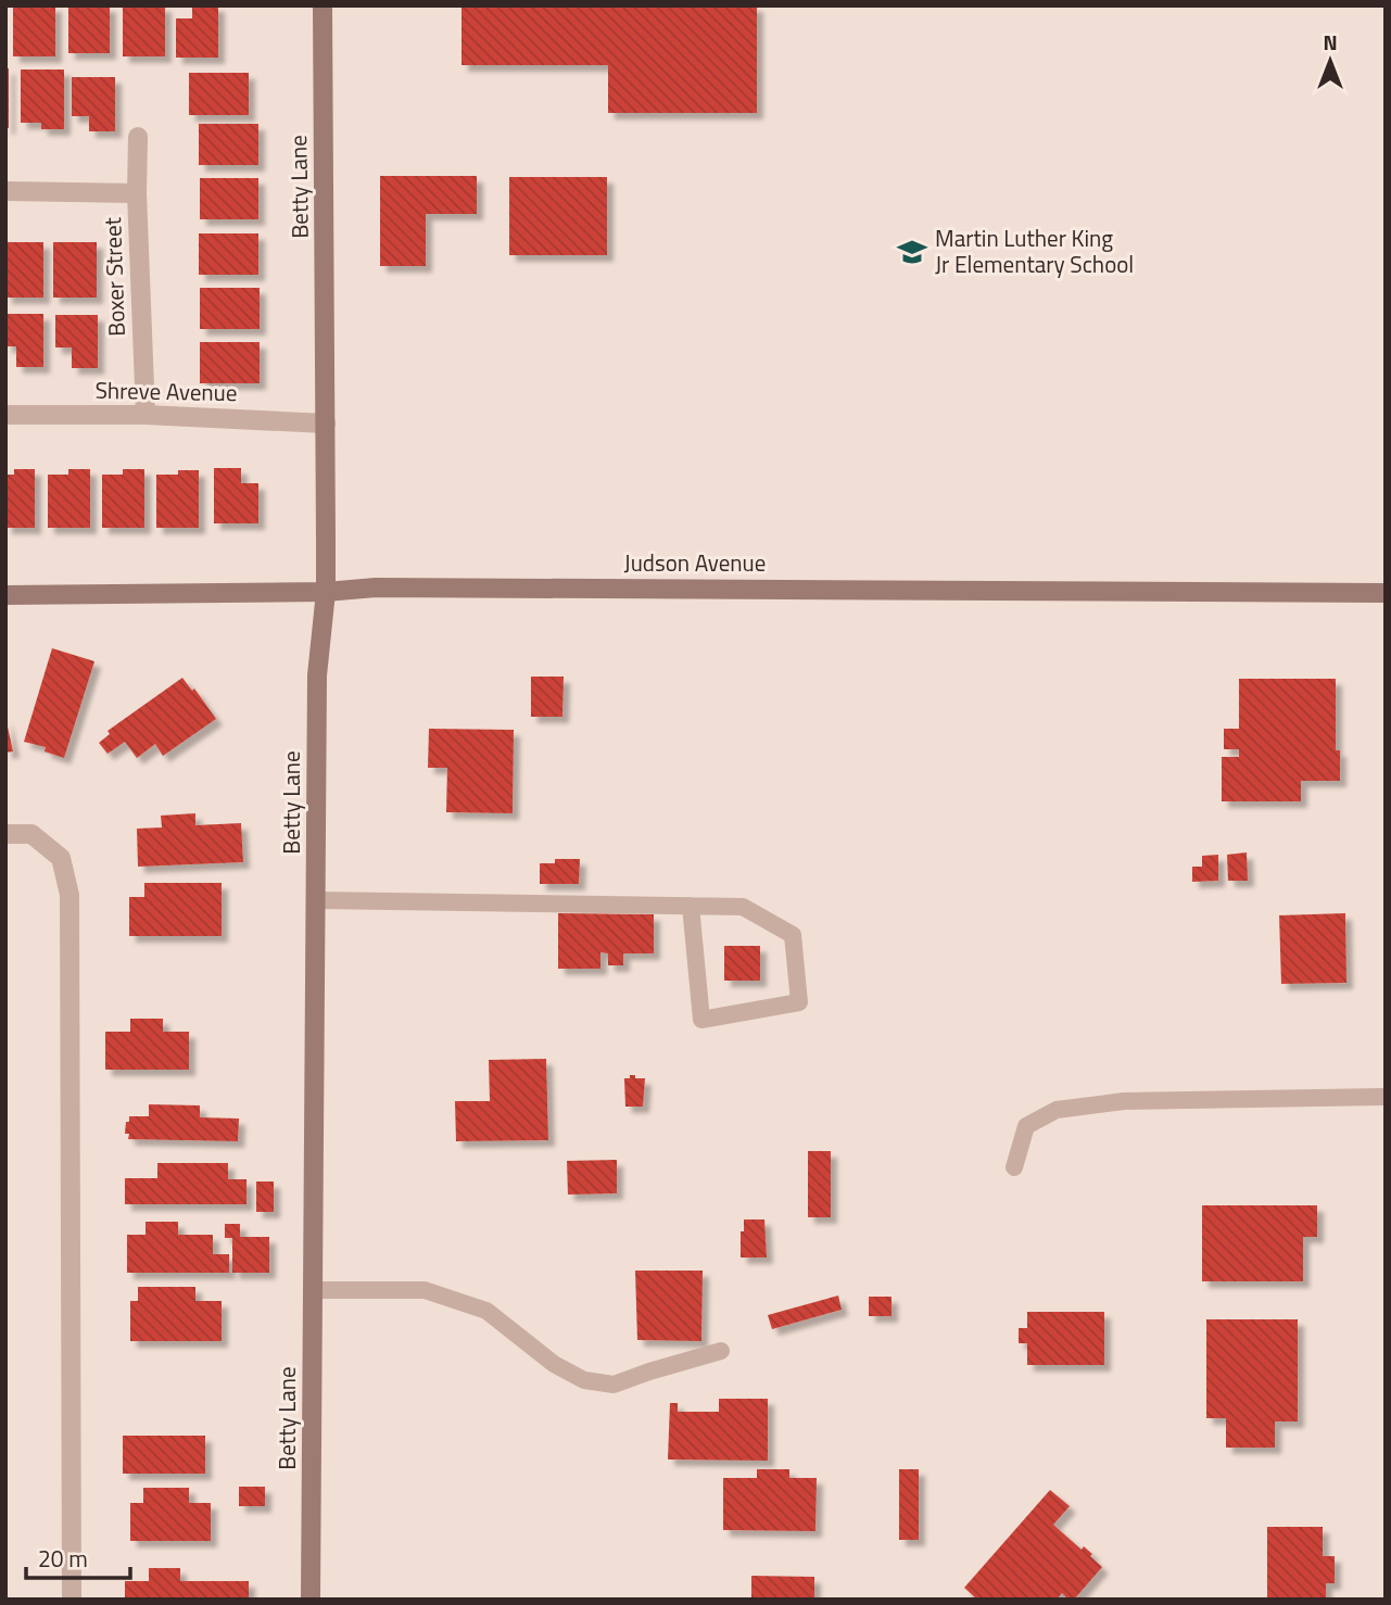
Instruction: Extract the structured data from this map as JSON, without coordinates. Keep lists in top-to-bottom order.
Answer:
{
  "streets": {
    "street": [
      "Betty Lane",
      "Boxer Street",
      "Shreve Avenue",
      "Judson Avenue"
    ]
  },
  "crossings": [
    ["Betty Lane", "Shreve Avenue"],
    ["Betty Lane", "Judson Avenue"],
    ["Boxer Street", "Shreve Avenue"]
  ],
  "places": {
    "school or university": ["Martin Luther King Jr Elementary School"]
  },
  "scale_bar": "20 m",
  "north": "top"
}
